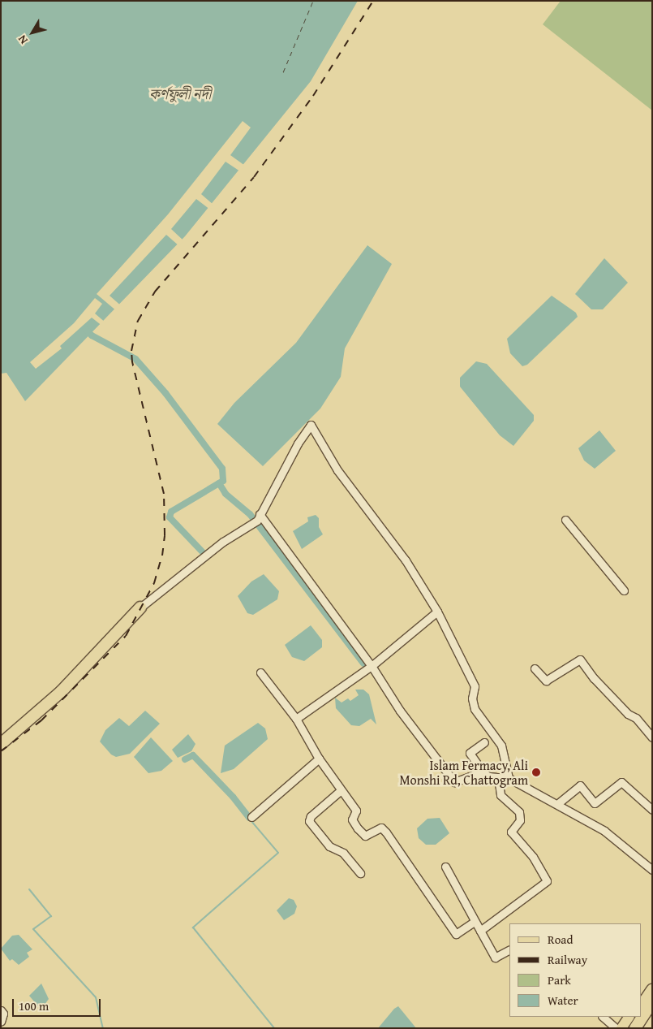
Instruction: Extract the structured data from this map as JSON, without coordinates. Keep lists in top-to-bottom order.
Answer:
{
  "water": ["কর্ণফুলী নদী"],
  "places": ["Islam Fermacy, Ali Monshi Rd, Chattogram"],
  "legend": [
    "Road",
    "Railway",
    "Park",
    "Water"
  ],
  "scale_bar": "100 m",
  "north": "bottom left"
}
